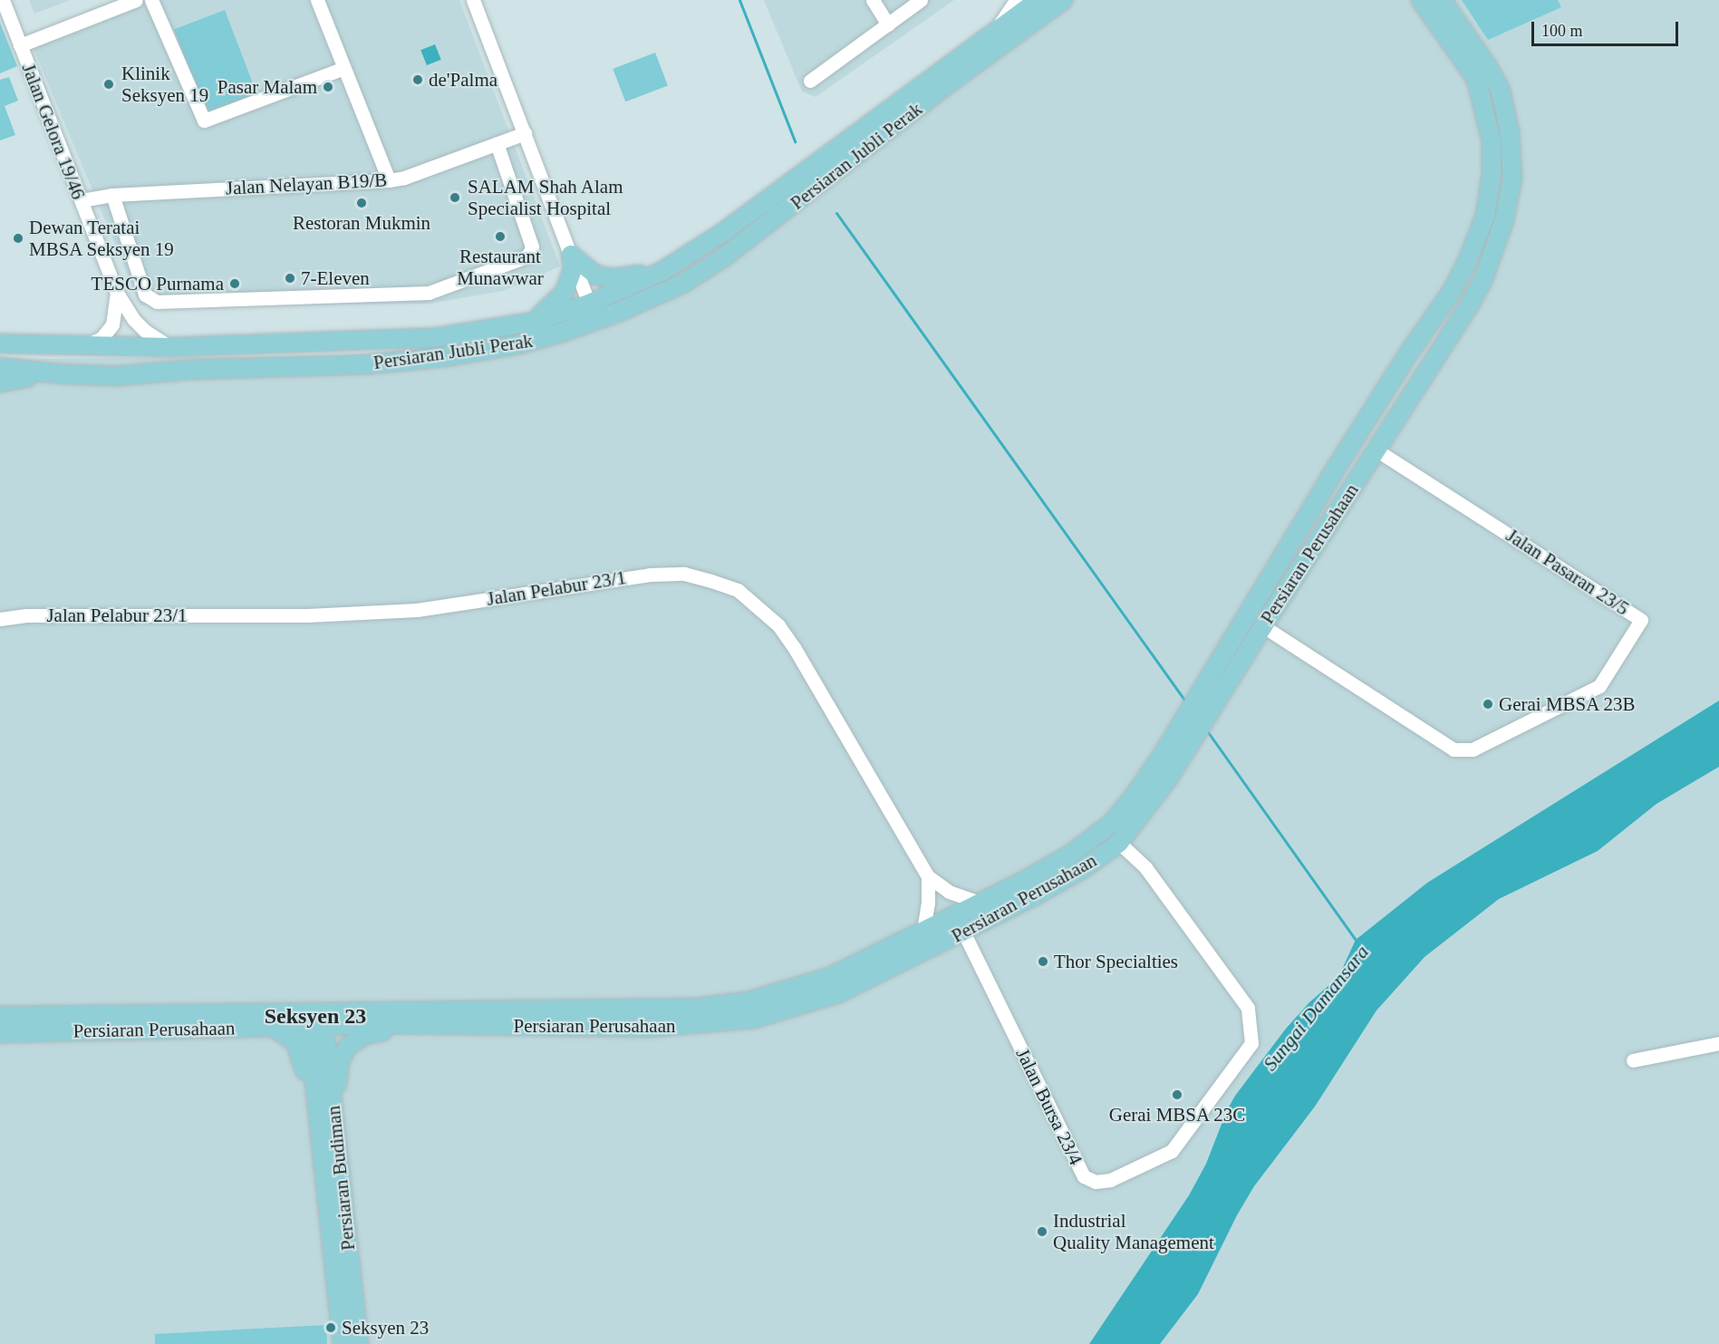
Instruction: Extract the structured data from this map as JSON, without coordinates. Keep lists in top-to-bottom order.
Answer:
{
  "streets": {
    "main road": ["Persiaran Jubli Perak", "Persiaran Perusahaan", "Persiaran Budiman"],
    "street": [
      "Jalan Gelora 19/46",
      "Jalan Nelayan B19/B",
      "Jalan Pasaran 23/5",
      "Jalan Pelabur 23/1",
      "Jalan Bursa 23/4"
    ]
  },
  "crossings": [
    ["Jalan Gelora 19/46", "Persiaran Jubli Perak"],
    ["Jalan Gelora 19/46", "Jalan Nelayan B19/B"],
    ["Persiaran Perusahaan", "Jalan Pasaran 23/5"],
    ["Persiaran Perusahaan", "Jalan Pelabur 23/1"],
    ["Persiaran Perusahaan", "Jalan Bursa 23/4"],
    ["Persiaran Perusahaan", "Persiaran Budiman"]
  ],
  "districts": ["Seksyen 23"],
  "water": ["Sungai Damansara"],
  "places": [
    "de'Palma",
    "Klinik Seksyen 19",
    "Pasar Malam",
    "SALAM Shah Alam Specialist Hospital",
    "Restoran Mukmin",
    "Restaurant Munawwar",
    "Dewan Teratai MBSA Seksyen 19",
    "7-Eleven",
    "TESCO Purnama",
    "Gerai MBSA 23B",
    "Thor Specialties",
    "Gerai MBSA 23C",
    "Industrial Quality Management",
    "Seksyen 23"
  ],
  "scale_bar": "100 m"
}
